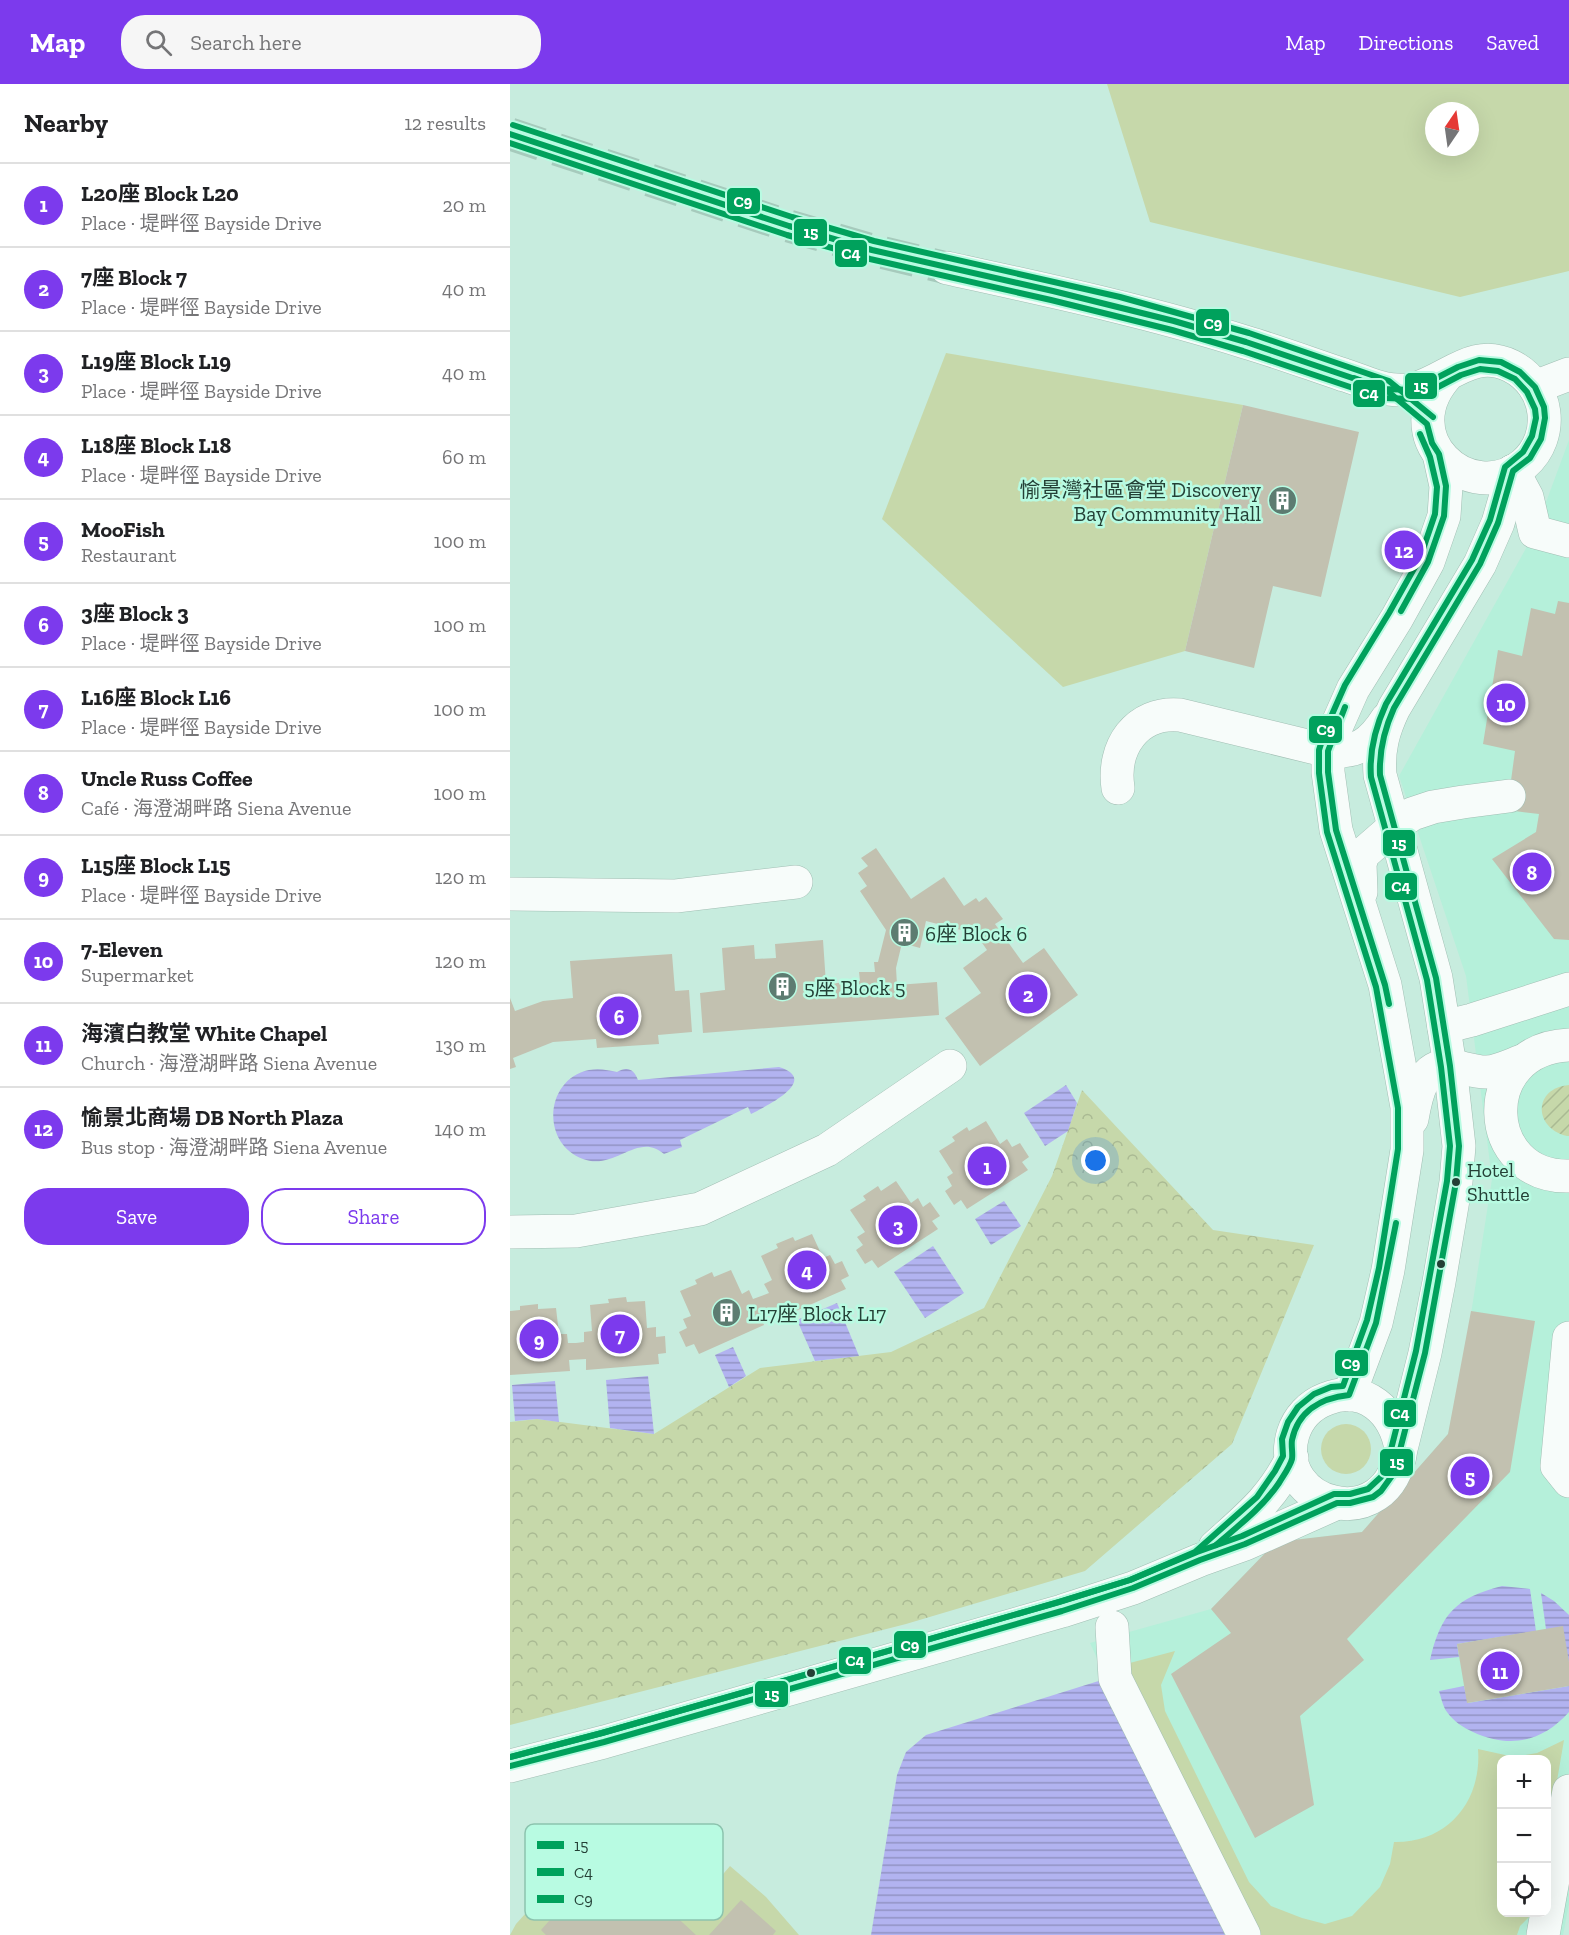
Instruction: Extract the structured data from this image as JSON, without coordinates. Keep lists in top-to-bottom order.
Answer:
{
  "places": {
    "building": [
      "愉景灣社區會堂 Discovery Bay Community Hall",
      "6座 Block 6",
      "5座 Block 5",
      "L17座 Block L17"
    ],
    "other": ["Hotel Shuttle"]
  },
  "lines": ["transit line C9", "transit line 15", "transit line C4"],
  "legend": ["15", "C4", "C9"],
  "north": "top",
  "page": {
    "header": "Map",
    "search": "Search here",
    "nav": ["Map", "Directions", "Saved"],
    "heading": ["Nearby", "12 results"],
    "list": [
      {
        "mark": "1",
        "name": "L20座 Block L20",
        "note": "Place · 堤畔徑 Bayside Drive",
        "value": "20 m"
      },
      {
        "mark": "2",
        "name": "7座 Block 7",
        "note": "Place · 堤畔徑 Bayside Drive",
        "value": "40 m"
      },
      {
        "mark": "3",
        "name": "L19座 Block L19",
        "note": "Place · 堤畔徑 Bayside Drive",
        "value": "40 m"
      },
      {
        "mark": "4",
        "name": "L18座 Block L18",
        "note": "Place · 堤畔徑 Bayside Drive",
        "value": "60 m"
      },
      {
        "mark": "5",
        "name": "MooFish",
        "note": "Restaurant",
        "value": "100 m"
      },
      {
        "mark": "6",
        "name": "3座 Block 3",
        "note": "Place · 堤畔徑 Bayside Drive",
        "value": "100 m"
      },
      {
        "mark": "7",
        "name": "L16座 Block L16",
        "note": "Place · 堤畔徑 Bayside Drive",
        "value": "100 m"
      },
      {
        "mark": "8",
        "name": "Uncle Russ Coffee",
        "note": "Café · 海澄湖畔路 Siena Avenue",
        "value": "100 m"
      },
      {
        "mark": "9",
        "name": "L15座 Block L15",
        "note": "Place · 堤畔徑 Bayside Drive",
        "value": "120 m"
      },
      {
        "mark": "10",
        "name": "7-Eleven",
        "note": "Supermarket",
        "value": "120 m"
      },
      {
        "mark": "11",
        "name": "海濱白教堂 White Chapel",
        "note": "Church · 海澄湖畔路 Siena Avenue",
        "value": "130 m"
      },
      {
        "mark": "12",
        "name": "愉景北商場 DB North Plaza",
        "note": "Bus stop · 海澄湖畔路 Siena Avenue",
        "value": "140 m"
      }
    ],
    "pins": [
      "12",
      "10",
      "8",
      "2",
      "6",
      "1",
      "3",
      "4",
      "7",
      "9",
      "5",
      "11"
    ],
    "buttons": ["Save", "Share"],
    "map_buttons": ["+", "−"]
  }
}
